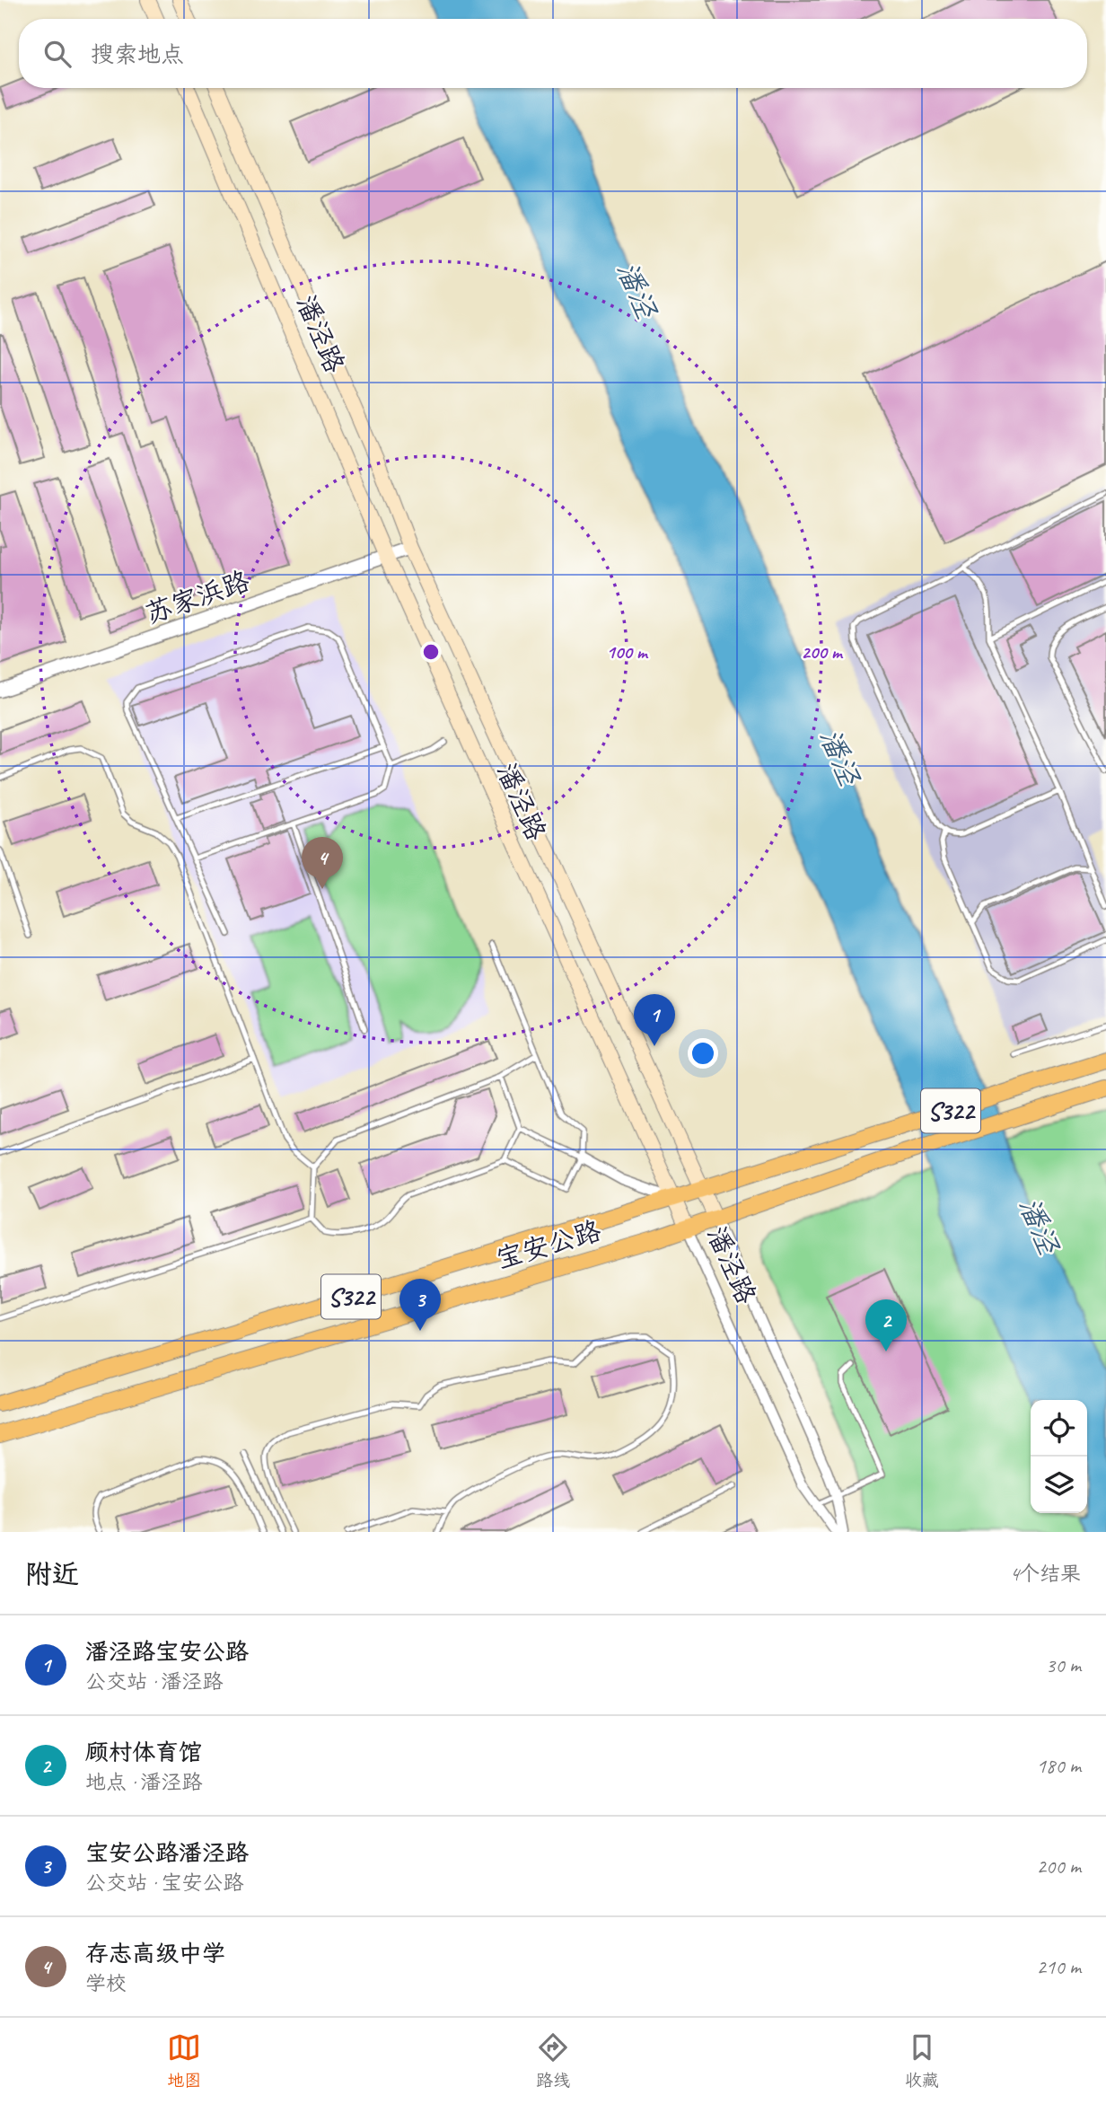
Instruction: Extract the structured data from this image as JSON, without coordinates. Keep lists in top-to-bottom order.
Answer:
{
  "streets": {
    "main road": ["潘泾路", "S322", "宝安公路"],
    "street": ["苏家浜路"]
  },
  "crossings": [
    ["潘泾路", "苏家浜路"],
    ["潘泾路", "宝安公路"]
  ],
  "water": ["潘泾"],
  "page": {
    "search": "搜索地点",
    "pins": [
      "4",
      "1",
      "3",
      "2"
    ],
    "heading": ["附近", "4个结果"],
    "list": [
      {
        "mark": "1",
        "name": "潘泾路宝安公路",
        "note": "公交站 · 潘泾路",
        "value": "30 m"
      },
      {
        "mark": "2",
        "name": "顾村体育馆",
        "note": "地点 · 潘泾路",
        "value": "180 m"
      },
      {
        "mark": "3",
        "name": "宝安公路潘泾路",
        "note": "公交站 · 宝安公路",
        "value": "200 m"
      },
      {
        "mark": "4",
        "name": "存志高级中学",
        "note": "学校",
        "value": "210 m"
      }
    ],
    "nav": ["地图", "路线", "收藏"]
  },
  "rings": ["100 m", "200 m"]
}
